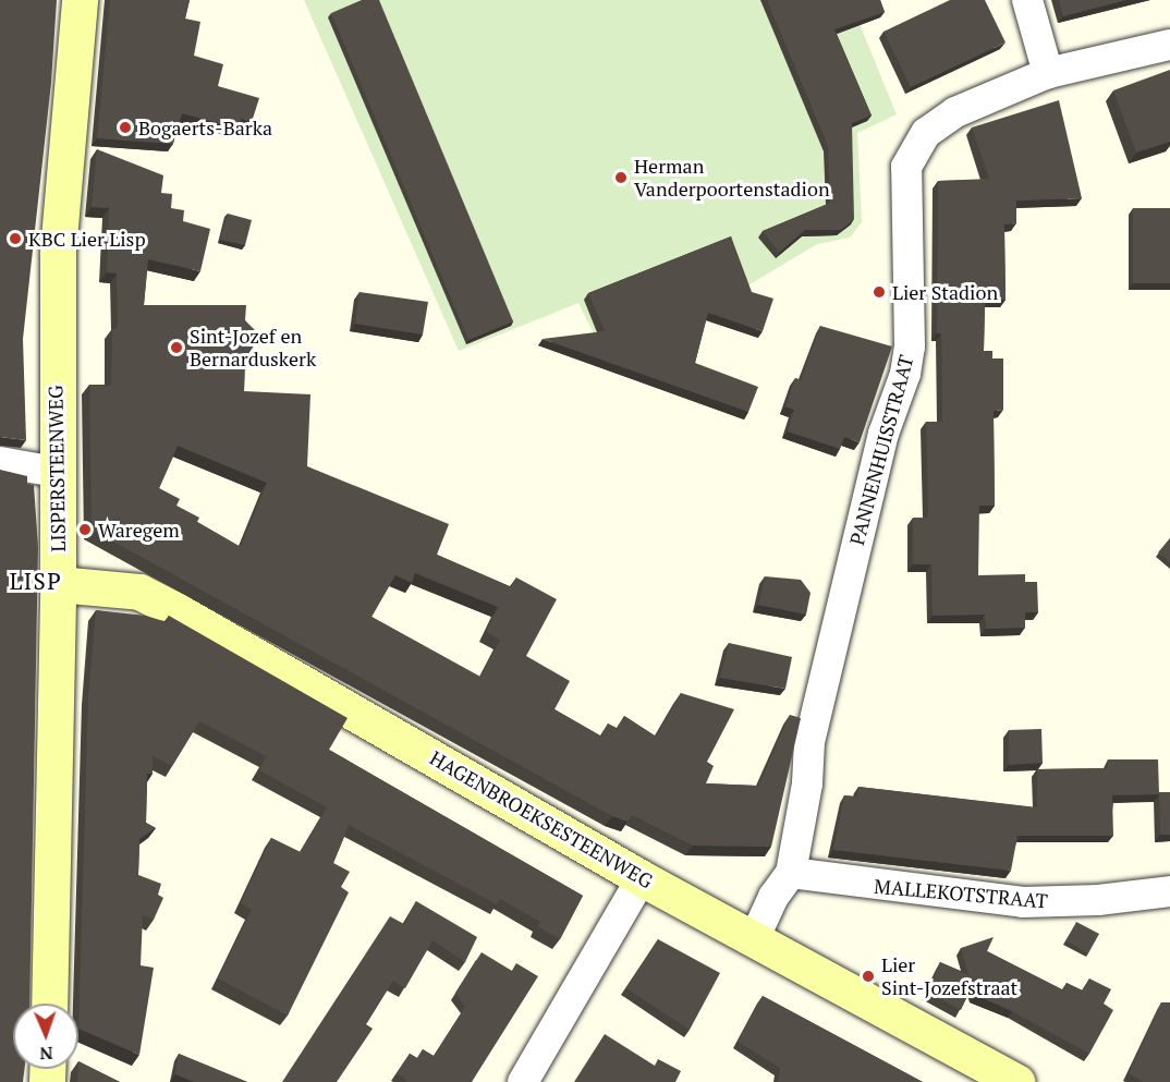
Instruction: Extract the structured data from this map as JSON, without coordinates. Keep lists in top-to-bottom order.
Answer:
{
  "streets": {
    "street": [
      "PANNENHUISSTRAAT",
      "LISPERSTEENWEG",
      "HAGENBROEKSESTEENWEG",
      "MALLEKOTSTRAAT"
    ]
  },
  "crossings": [
    ["PANNENHUISSTRAAT", "HAGENBROEKSESTEENWEG"],
    ["PANNENHUISSTRAAT", "MALLEKOTSTRAAT"],
    ["LISPERSTEENWEG", "HAGENBROEKSESTEENWEG"]
  ],
  "districts": ["LISP"],
  "places": [
    "Bogaerts-Barka",
    "Herman Vanderpoortenstadion",
    "KBC Lier Lisp",
    "Lier Stadion",
    "Sint-Jozef en Bernarduskerk",
    "Waregem",
    "Lier Sint-Jozefstraat"
  ],
  "north": "bottom"
}
